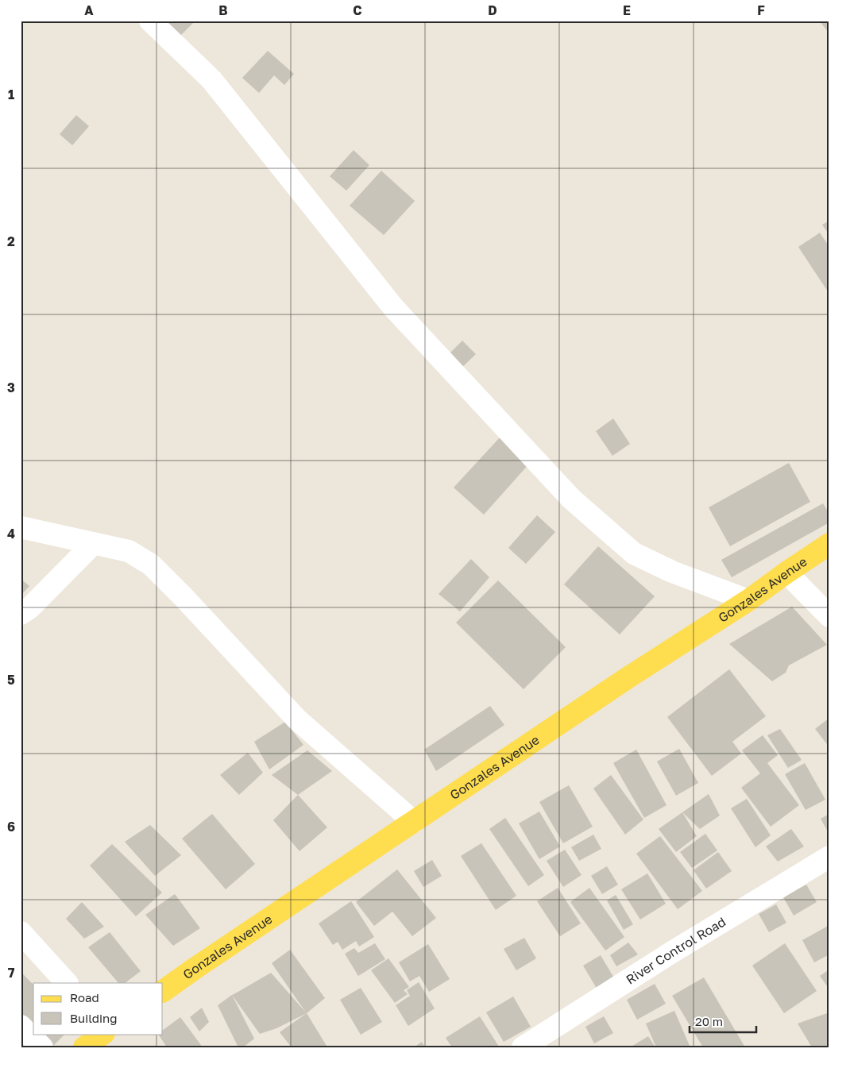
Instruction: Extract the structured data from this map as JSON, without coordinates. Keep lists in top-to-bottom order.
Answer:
{
  "streets": {
    "main road": ["Gonzales Avenue"],
    "street": ["River Control Road"]
  },
  "legend": ["Road", "Building"],
  "scale_bar": "20 m",
  "grid": {
    "columns": [
      "A",
      "B",
      "C",
      "D",
      "E",
      "F"
    ],
    "rows": [
      "1",
      "2",
      "3",
      "4",
      "5",
      "6",
      "7"
    ]
  }
}
